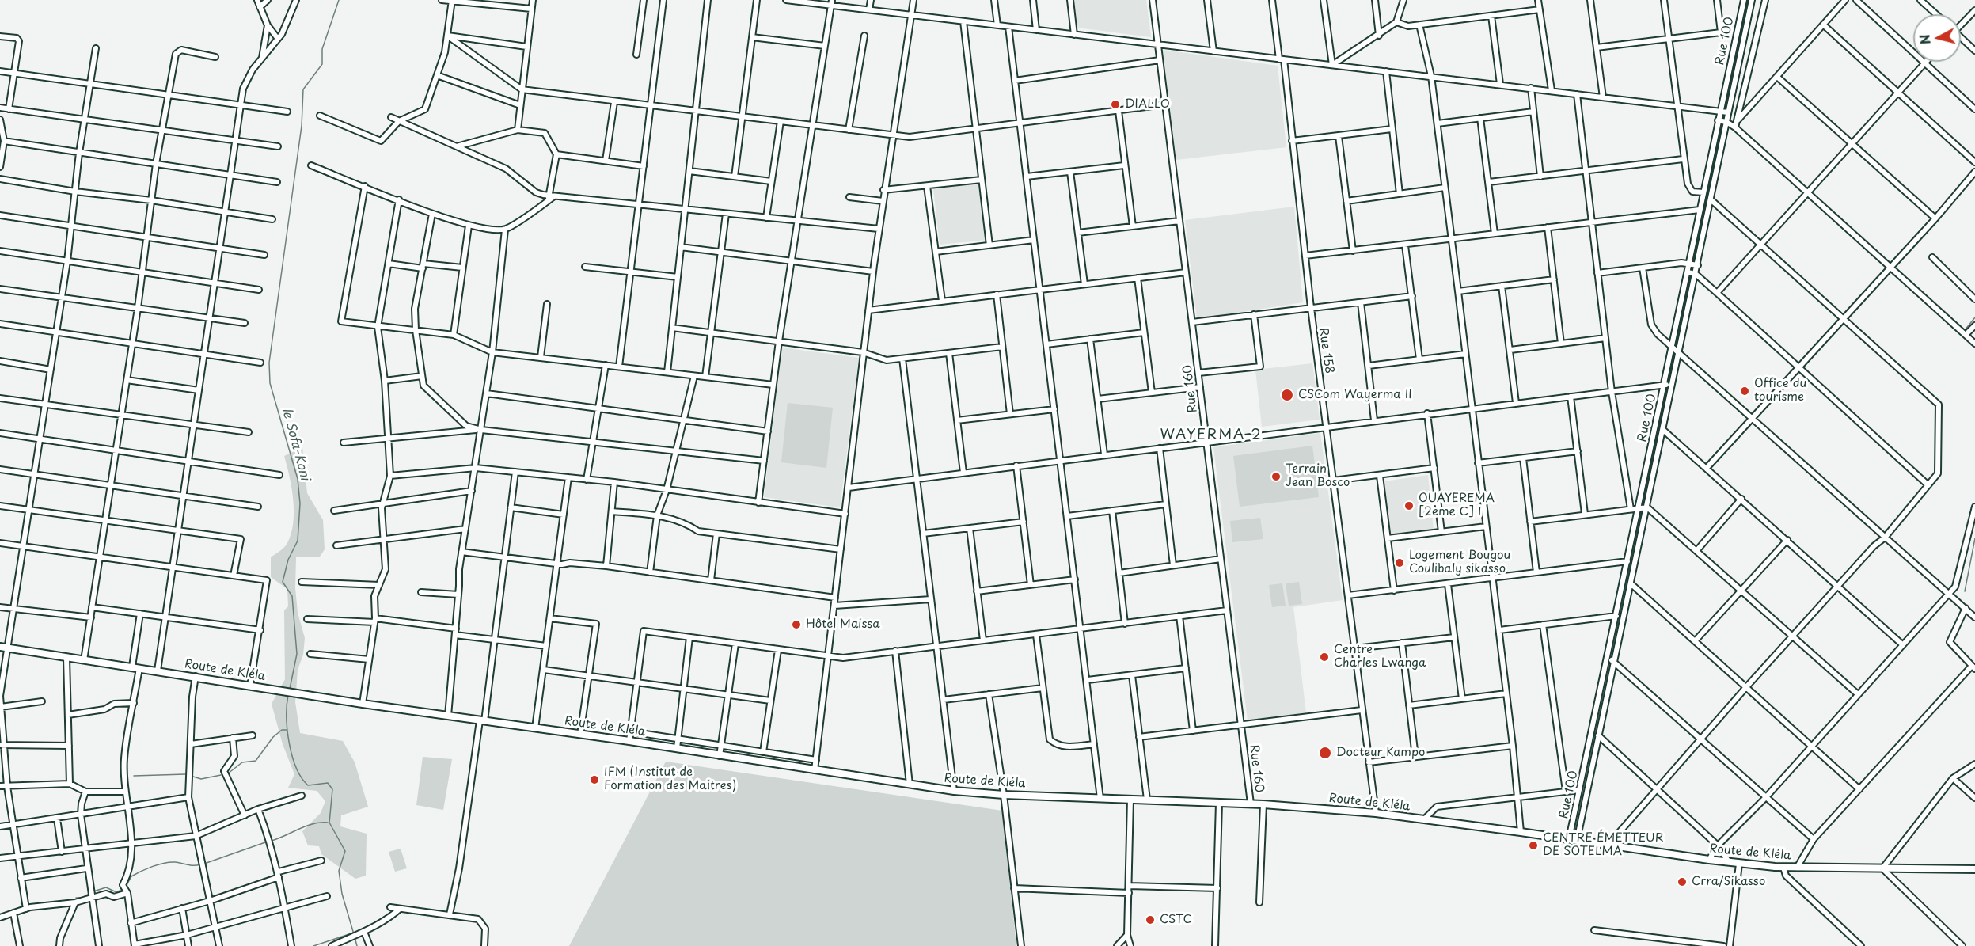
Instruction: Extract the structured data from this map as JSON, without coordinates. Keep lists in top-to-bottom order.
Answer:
{
  "streets": {
    "main road": ["Route de Kléla"],
    "street": ["Rue 100", "Rue 158", "Rue 160"]
  },
  "crossings": [
    ["Rue 100", "Route de Kléla"],
    ["Rue 158", "Route de Kléla"],
    ["Rue 160", "Route de Kléla"]
  ],
  "districts": ["WAYERMA 2"],
  "water": ["le Sofa-Koni"],
  "places": [
    "DIALLO",
    "Office du tourisme",
    "CSCom Wayerma II",
    "Terrain Jean Bosco",
    "OUAYEREMA [2ème C] I",
    "Logement Bougou Coulibaly sikasso",
    "Hôtel Maissa",
    "Centre Charles Lwanga",
    "Docteur Kampo",
    "IFM (Institut de Formation des Maitres)",
    "CENTRE ÉMETTEUR DE SOTELMA",
    "Crra/Sikasso",
    "CSTC"
  ],
  "north": "left"
}
